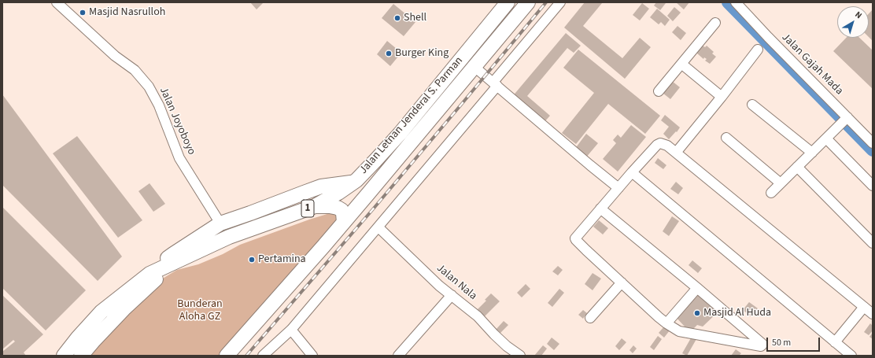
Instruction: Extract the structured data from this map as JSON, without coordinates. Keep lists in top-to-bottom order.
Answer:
{
  "streets": {
    "highway": ["Jalan Letnan Jenderal S. Parman", "1"],
    "street": ["Jalan Gajah Mada", "Jalan Joyoboyo", "Jalan Nala"]
  },
  "parks": ["Bunderan Aloha GZ"],
  "places": [
    "Masjid Nasrulloh",
    "Shell",
    "Burger King",
    "Pertamina",
    "Masjid Al Huda"
  ],
  "scale_bar": "50 m",
  "north": "top right"
}
